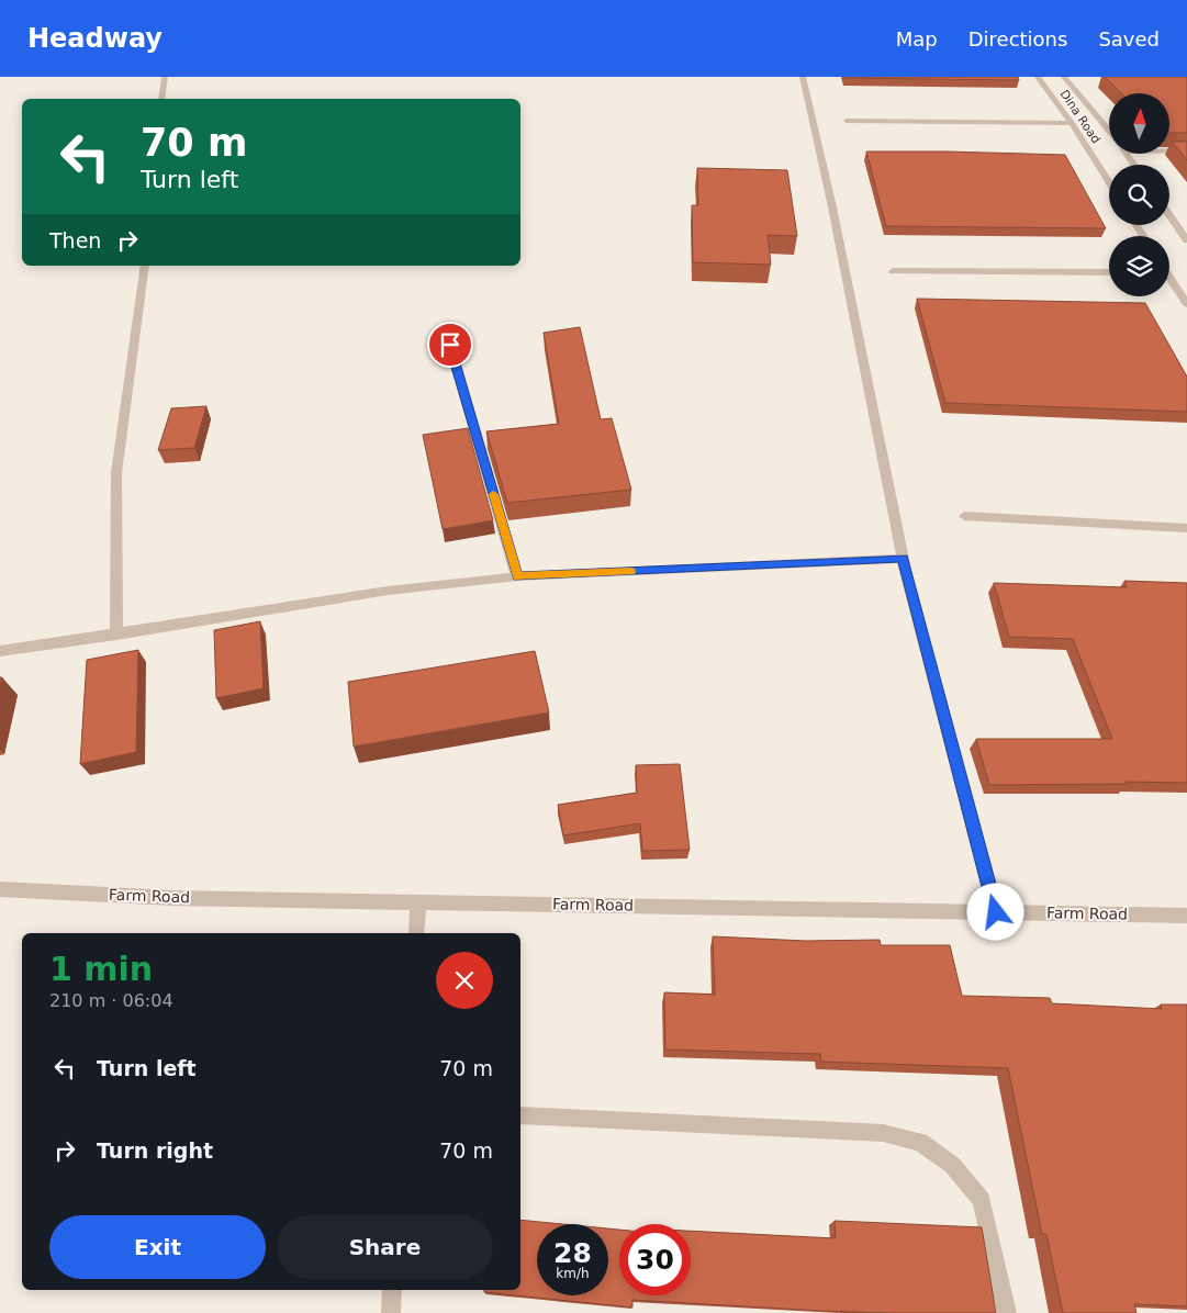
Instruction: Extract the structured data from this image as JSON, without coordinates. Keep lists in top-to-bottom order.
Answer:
{
  "streets": {
    "street": ["Dina Road", "Farm Road"]
  },
  "north": "top",
  "page": {
    "header": "Headway",
    "nav": ["Map", "Directions", "Saved"],
    "turn": ["70 m", "Turn left"],
    "then": "Then",
    "heading": ["1 min", "210 m · 06:04"],
    "list": [
      {
        "name": "Turn left",
        "value": "70 m"
      },
      {
        "name": "Turn right",
        "value": "70 m"
      }
    ],
    "buttons": ["Exit", "Share"],
    "speed": "28 km/h",
    "limit": "30"
  }
}
